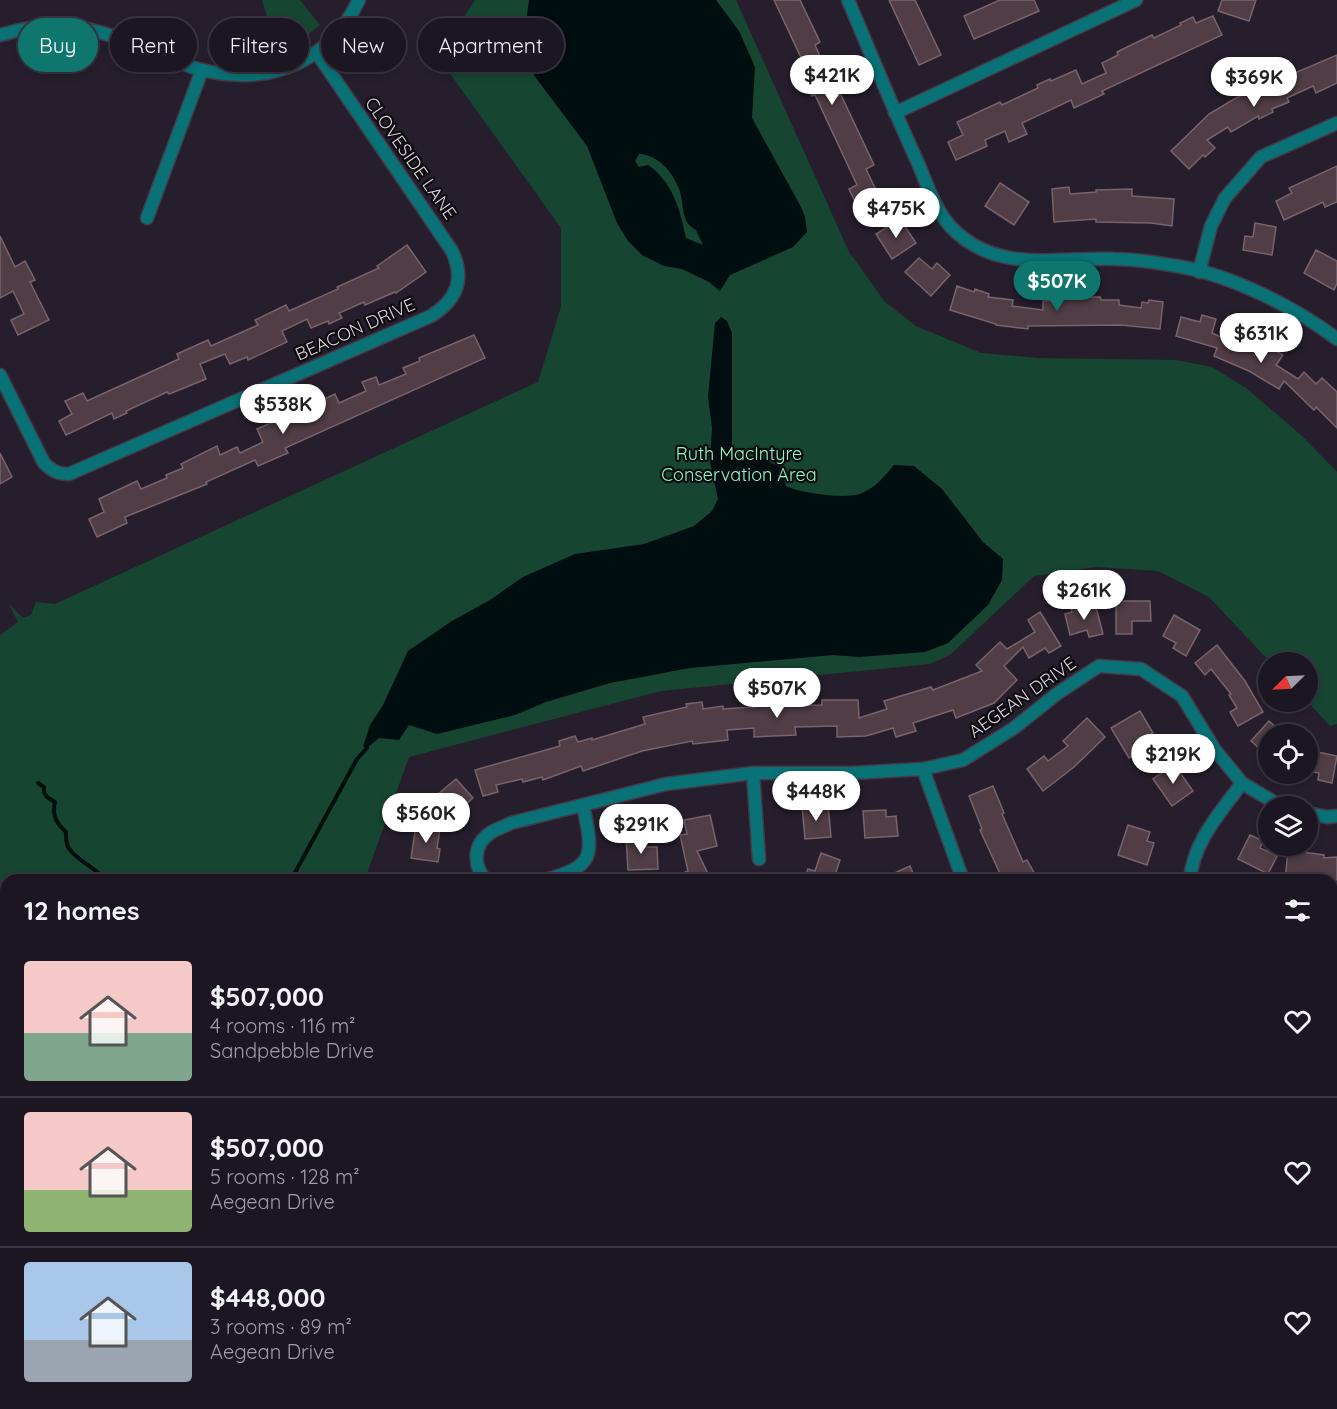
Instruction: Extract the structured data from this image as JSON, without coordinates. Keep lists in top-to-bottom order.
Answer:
{
  "streets": {
    "street": ["CLOVESIDE LANE", "BEACON DRIVE", "AEGEAN DRIVE"]
  },
  "crossings": [
    ["CLOVESIDE LANE", "BEACON DRIVE"]
  ],
  "parks": ["Ruth MacIntyre Conservation Area"],
  "north": "bottom left",
  "page": {
    "chip": [
      "Buy",
      "Rent",
      "Filters",
      "New",
      "Apartment"
    ],
    "price": [
      "$421K",
      "$369K",
      "$475K",
      "$507K",
      "$631K",
      "$538K",
      "$261K",
      "$507K",
      "$219K",
      "$448K",
      "$560K",
      "$291K"
    ],
    "heading": "12 homes",
    "list": [
      {
        "name": "$507,000",
        "note": "4 rooms · 116 m² · Sandpebble Drive"
      },
      {
        "name": "$507,000",
        "note": "5 rooms · 128 m² · Aegean Drive"
      },
      {
        "name": "$448,000",
        "note": "3 rooms · 89 m² · Aegean Drive"
      }
    ]
  }
}
